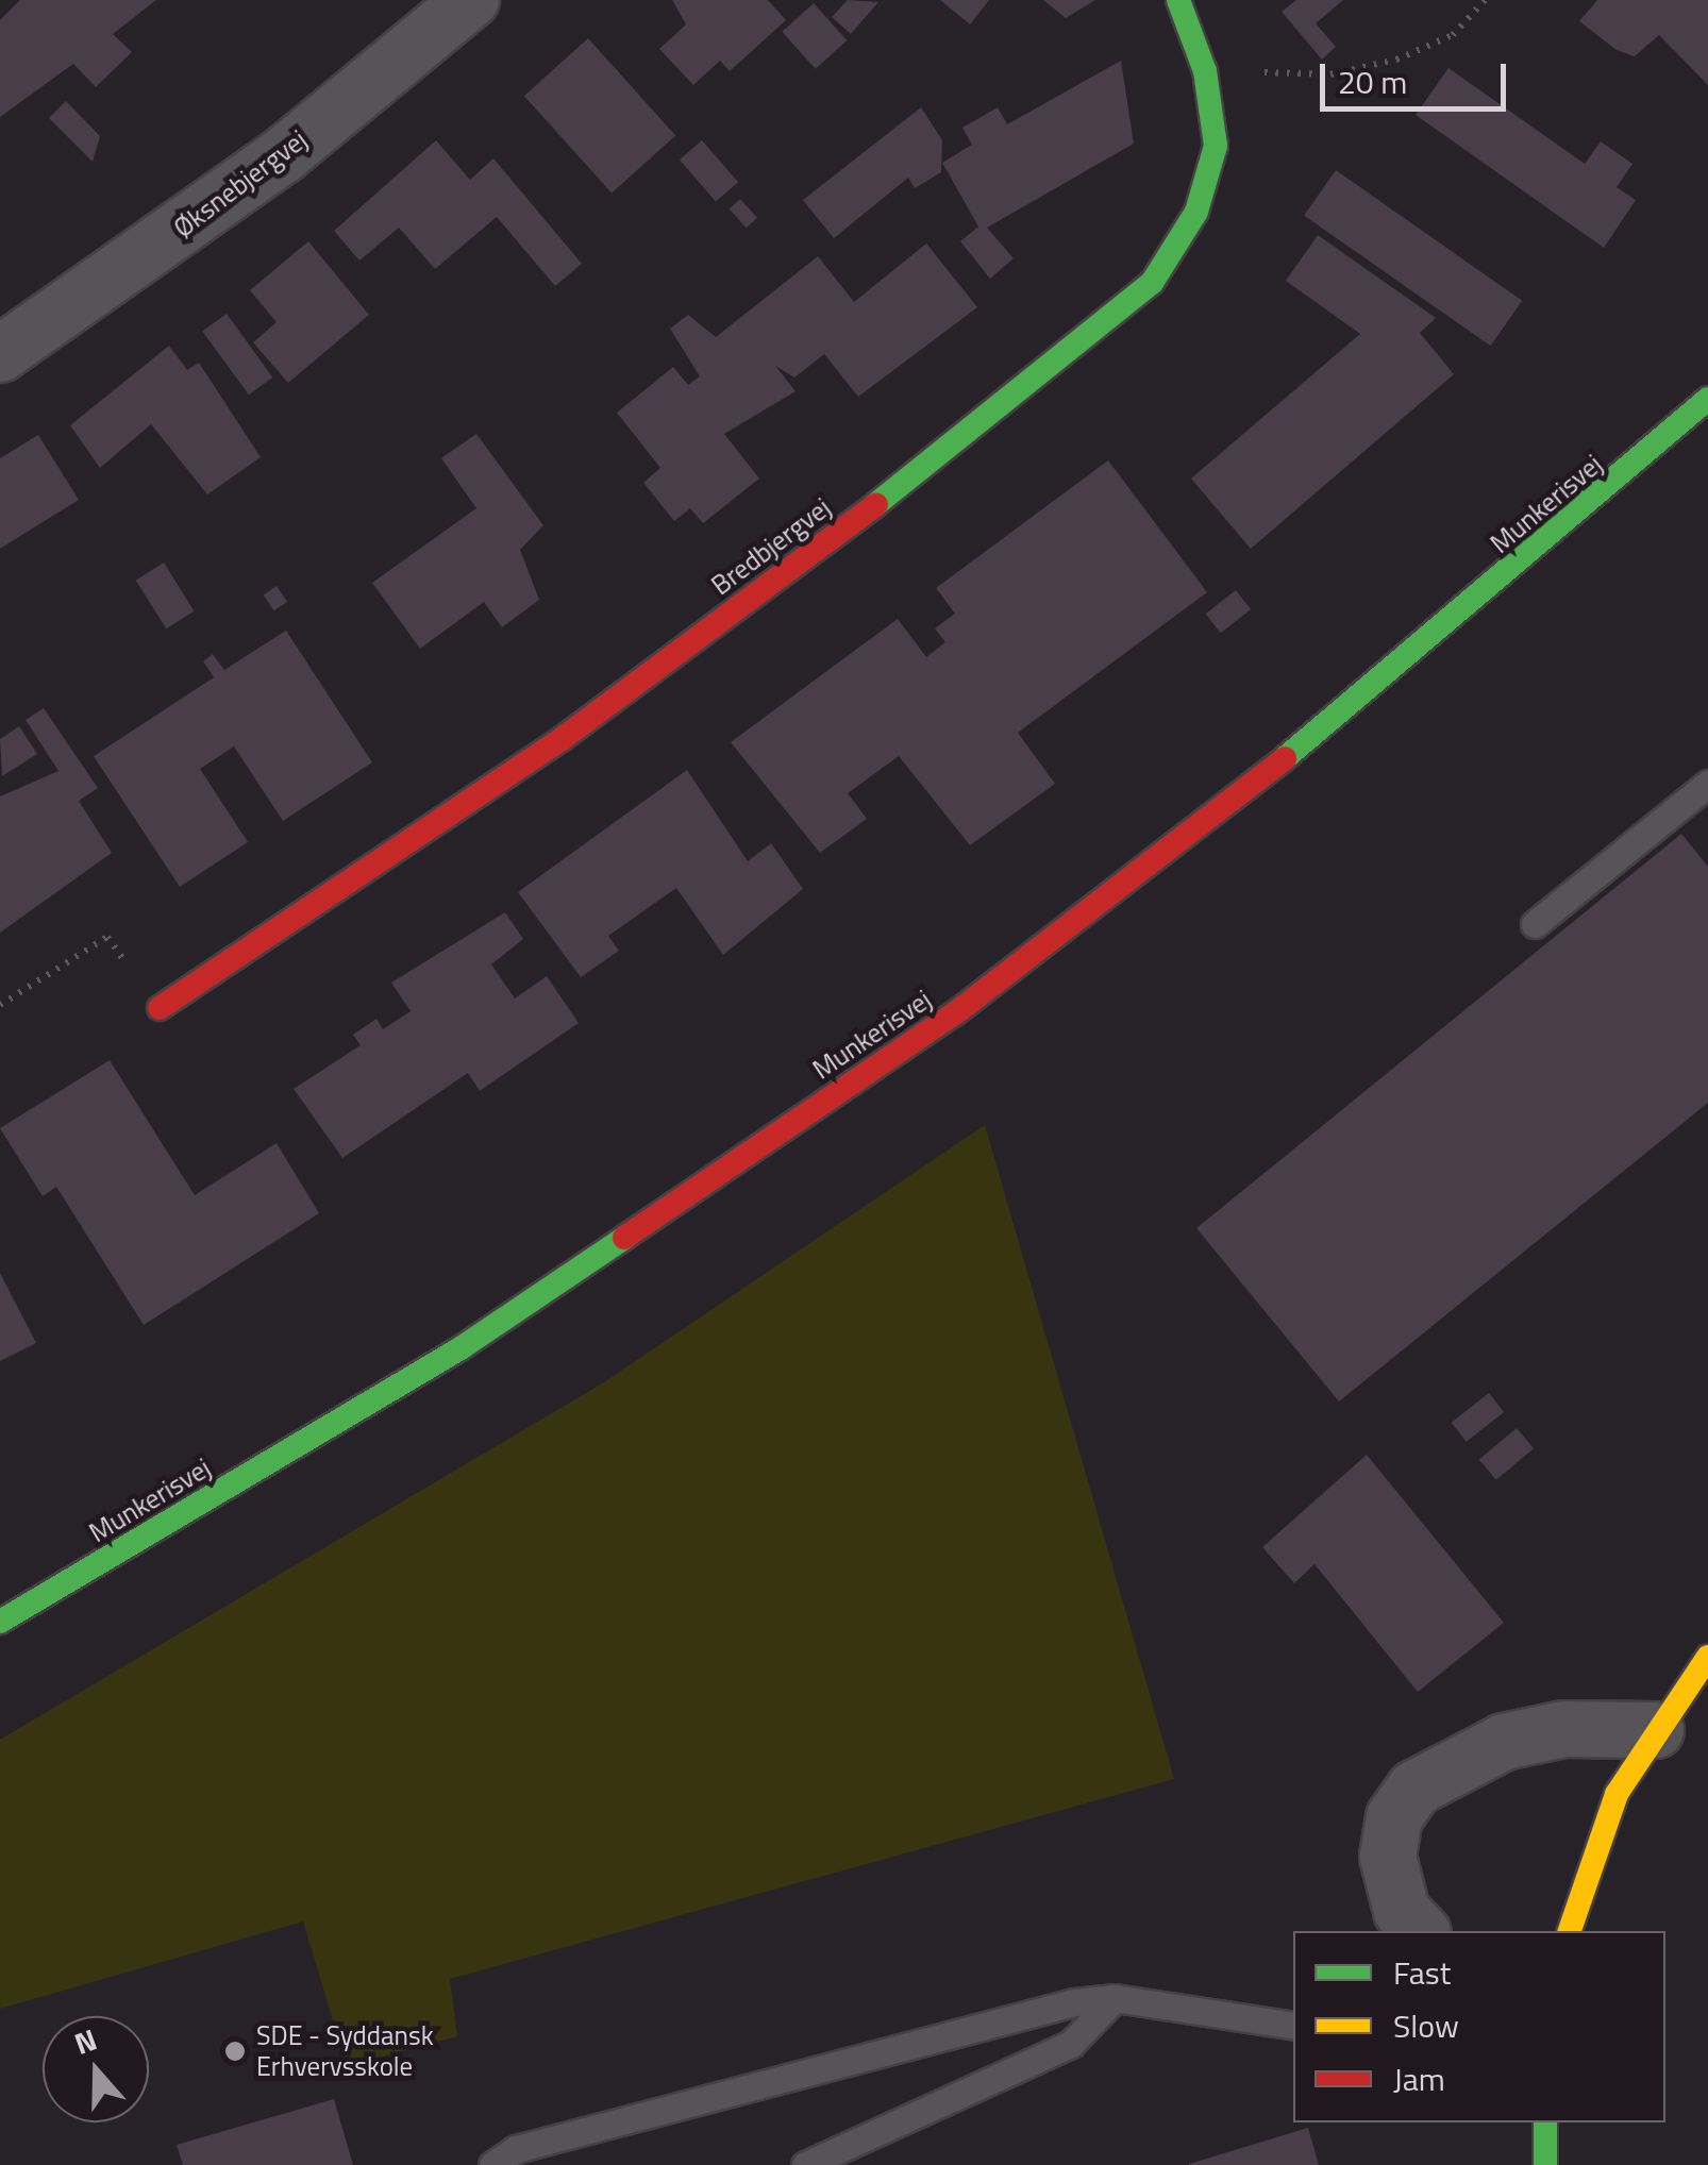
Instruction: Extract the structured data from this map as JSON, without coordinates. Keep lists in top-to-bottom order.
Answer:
{
  "streets": {
    "main road": ["Munkerisvej", "Bredbjergvej"],
    "street": ["Øksnebjergvej"]
  },
  "places": ["SDE - Syddansk Erhvervsskole"],
  "legend": ["Fast", "Slow", "Jam"],
  "scale_bar": "20 m",
  "north": "top"
}
